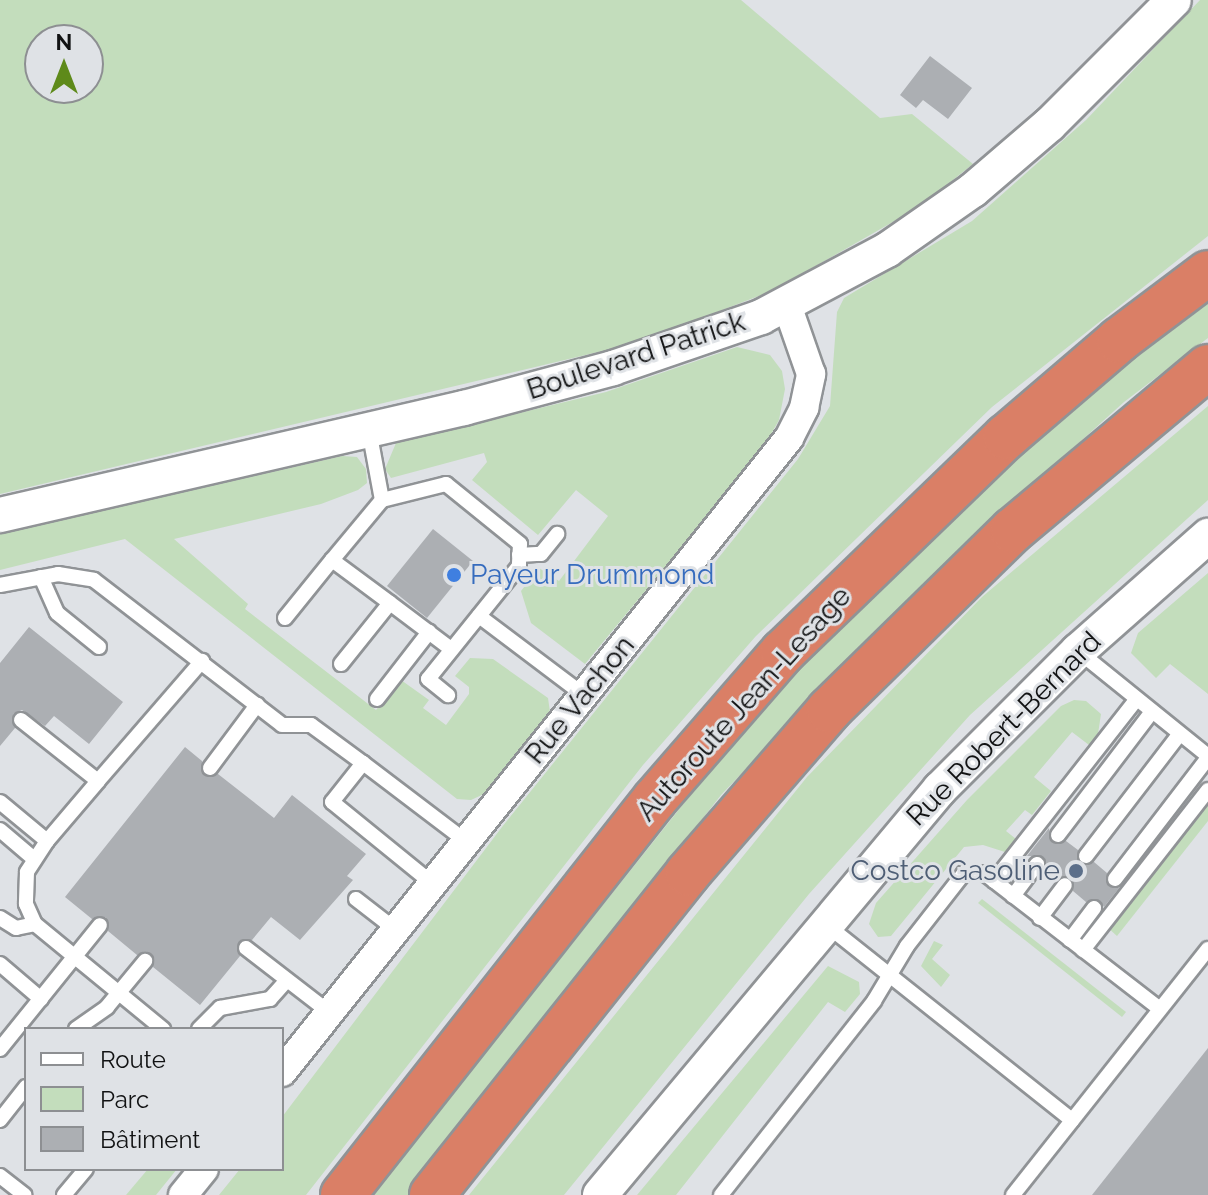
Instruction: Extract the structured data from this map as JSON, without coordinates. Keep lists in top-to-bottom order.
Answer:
{
  "streets": {
    "highway": ["Autoroute Jean-Lesage"],
    "street": ["Boulevard Patrick", "Rue Vachon", "Rue Robert-Bernard"]
  },
  "crossings": [
    ["Boulevard Patrick", "Rue Vachon"]
  ],
  "places": ["Payeur Drummond", "Costco Gasoline"],
  "legend": ["Route", "Parc", "Bâtiment"],
  "north": "top"
}
